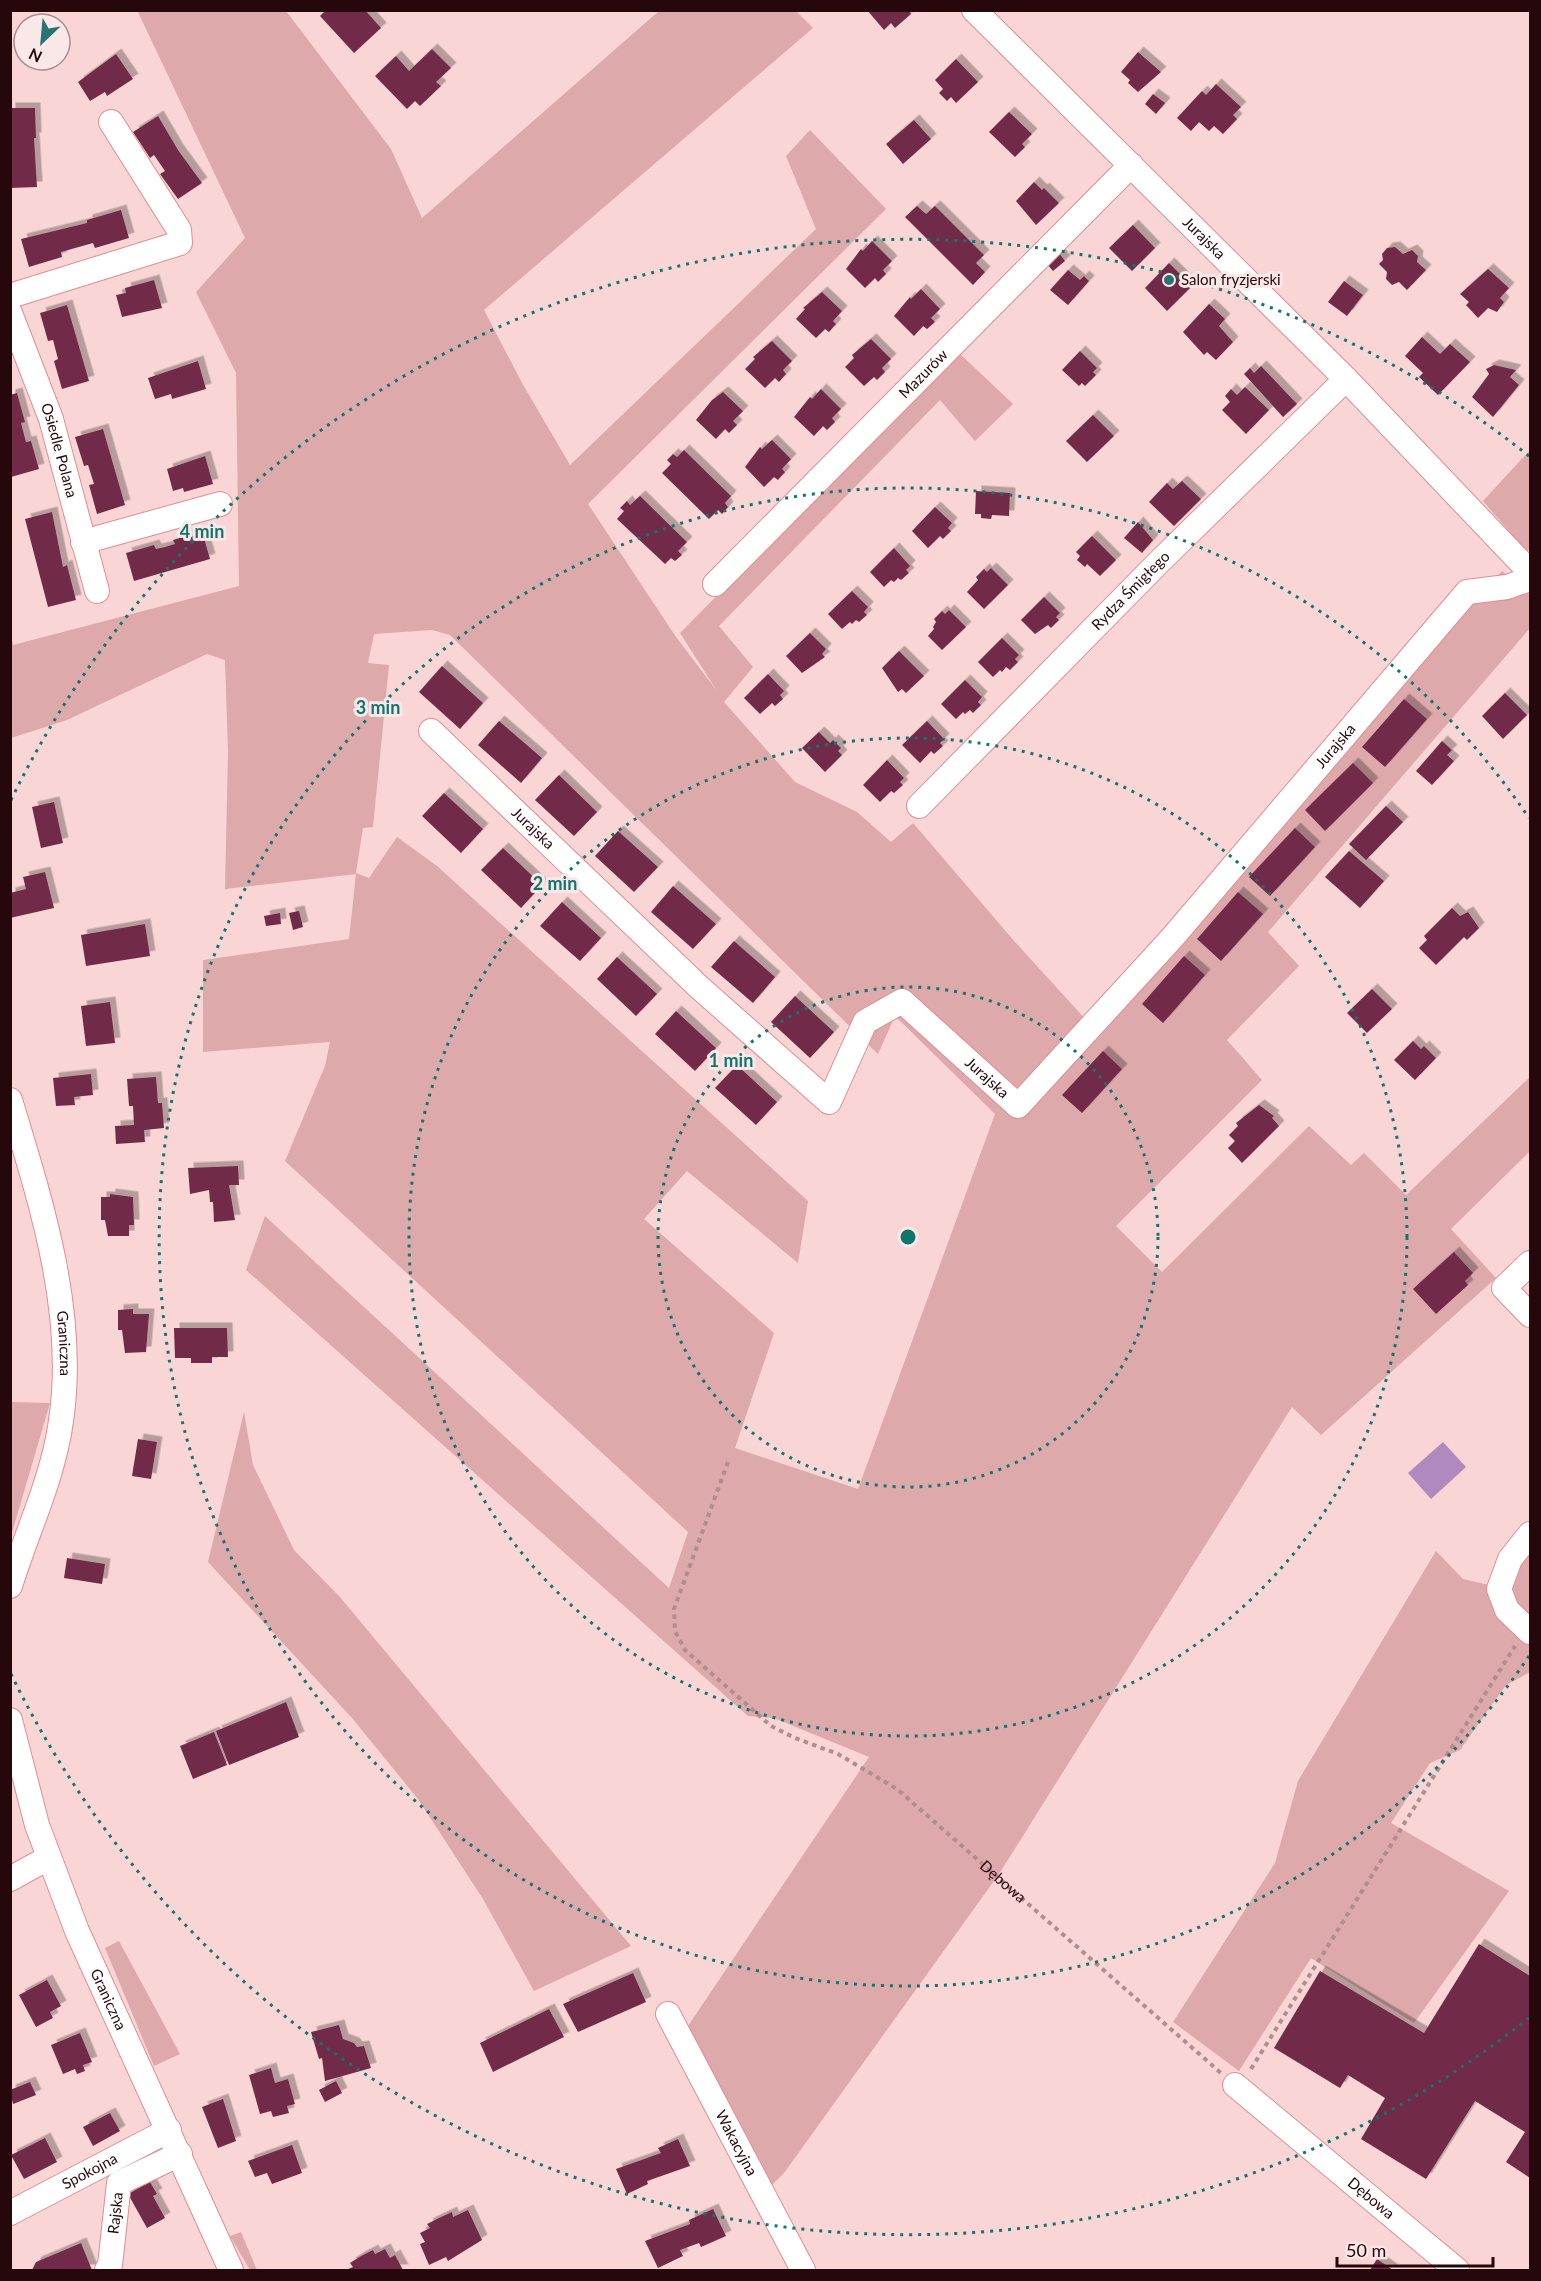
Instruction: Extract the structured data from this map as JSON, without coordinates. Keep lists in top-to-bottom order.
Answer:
{
  "streets": {
    "street": [
      "Jurajska",
      "Mazurów",
      "Osiedle Polana",
      "Rydza Śmigłego",
      "Graniczna",
      "Dębowa",
      "Wakacyjna",
      "Spokojna",
      "Rajska"
    ]
  },
  "crossings": [
    ["Jurajska", "Mazurów"],
    ["Jurajska", "Rydza Śmigłego"],
    ["Graniczna", "Spokojna"],
    ["Graniczna", "Rajska"]
  ],
  "places": ["Salon fryzjerski"],
  "scale_bar": "50 m",
  "north": "bottom left",
  "rings": [
    "4 min",
    "3 min",
    "2 min",
    "1 min"
  ]
}
